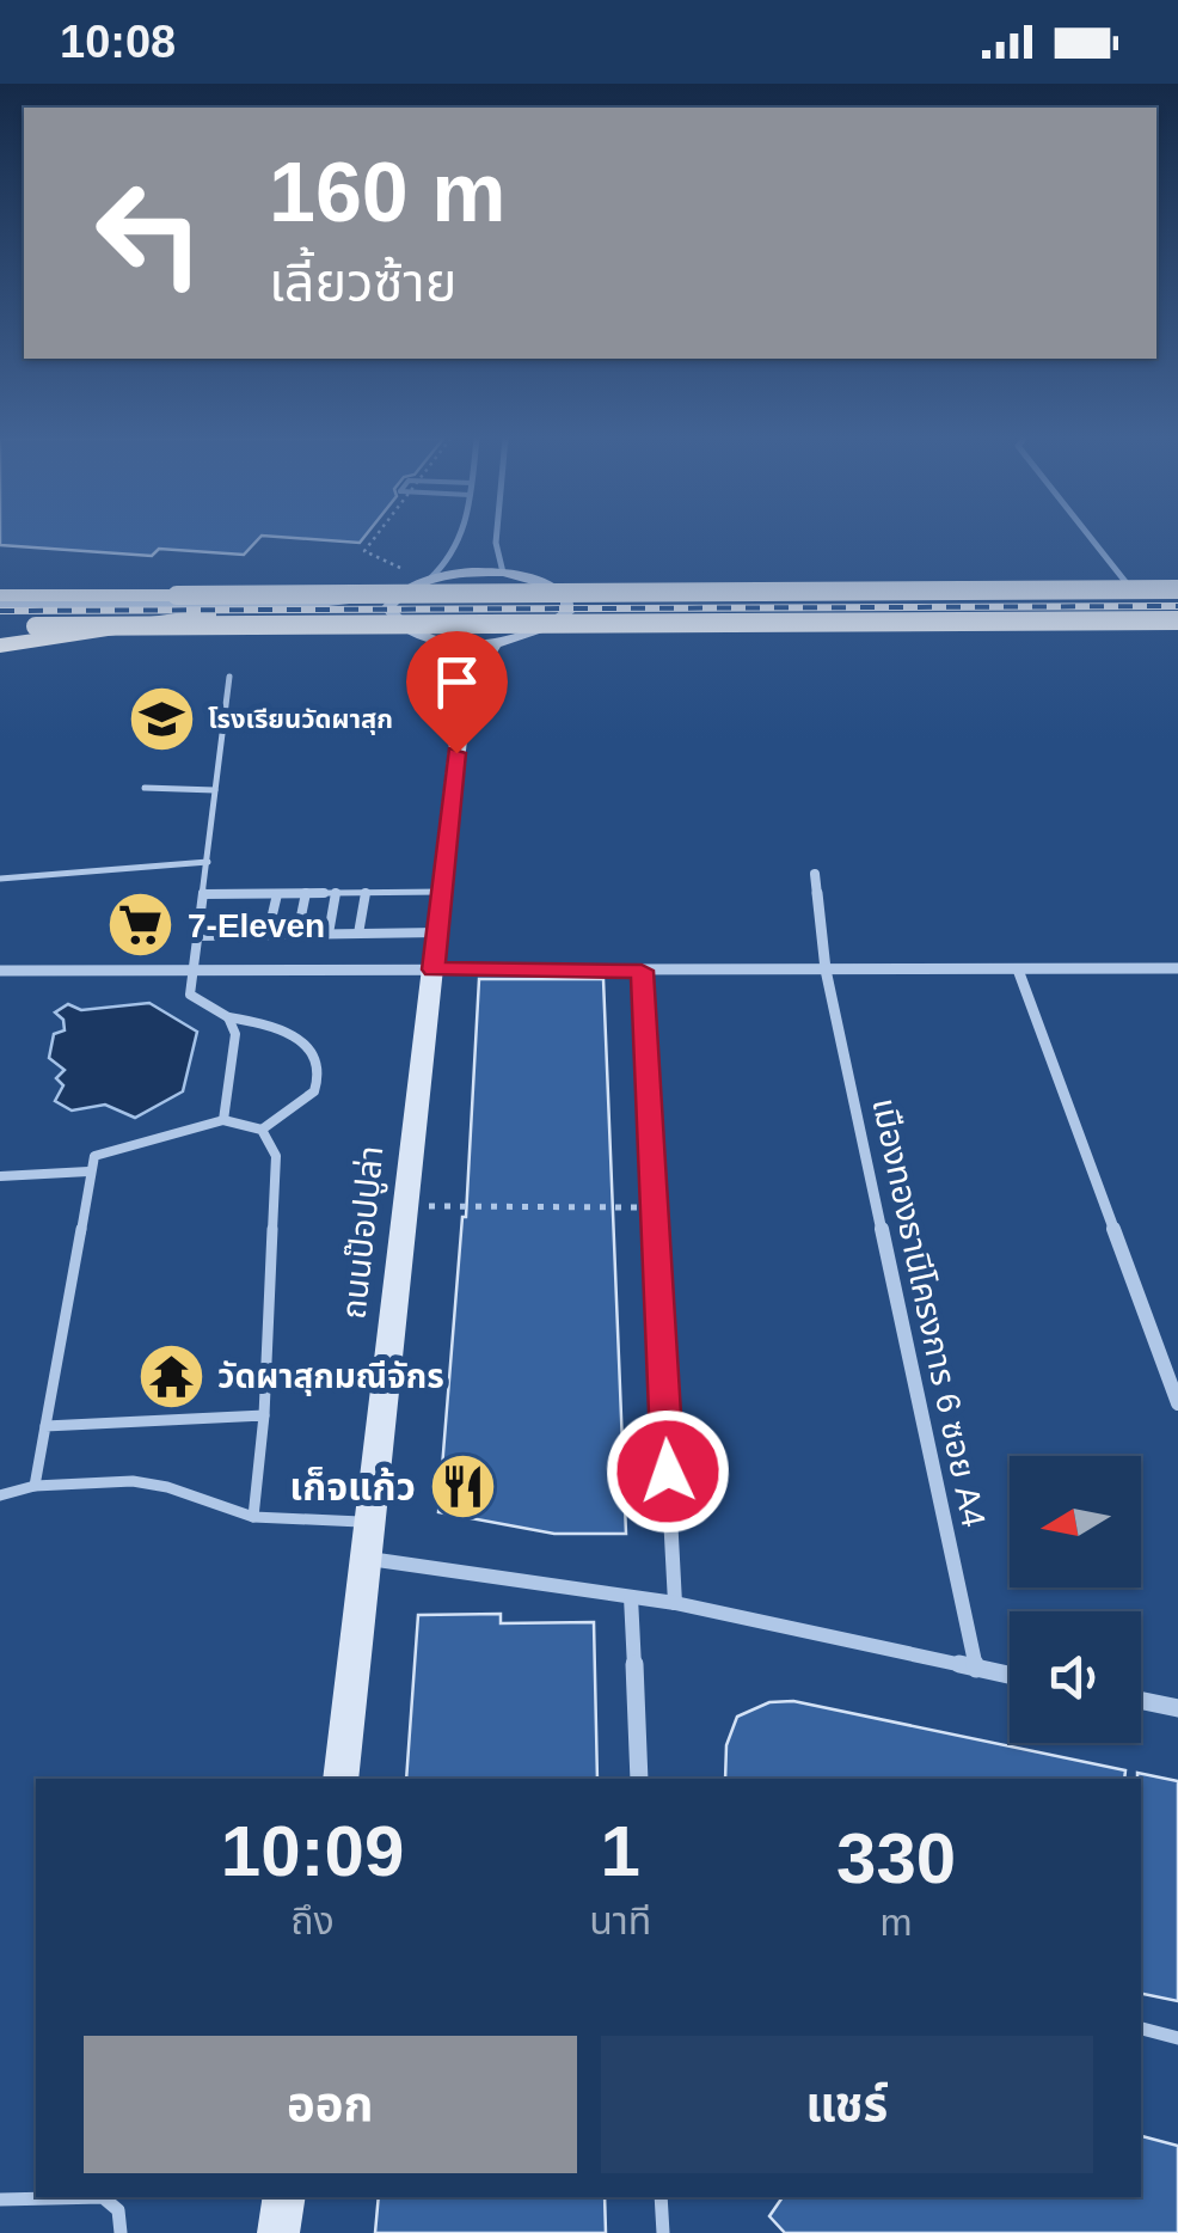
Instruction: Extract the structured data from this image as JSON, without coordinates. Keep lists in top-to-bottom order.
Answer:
{
  "streets": {
    "main road": ["ถนนป๊อปปูล่า"],
    "street": ["เมืองทองธานีโครงการ 6 ซอย A4"]
  },
  "places": {
    "school or university": ["โรงเรียนวัดผาสุก"],
    "supermarket": ["7-Eleven"],
    "temple": ["วัดผาสุกมณีจักร"],
    "restaurant": ["เก็จแก้ว"]
  },
  "north": "left",
  "page": {
    "status": "10:08",
    "turn": ["160 m", "เลี้ยวซ้าย"],
    "eta": [
      "10:09",
      "ถึง",
      "1",
      "นาที",
      "330",
      "m"
    ],
    "buttons": ["ออก", "แชร์"]
  }
}
